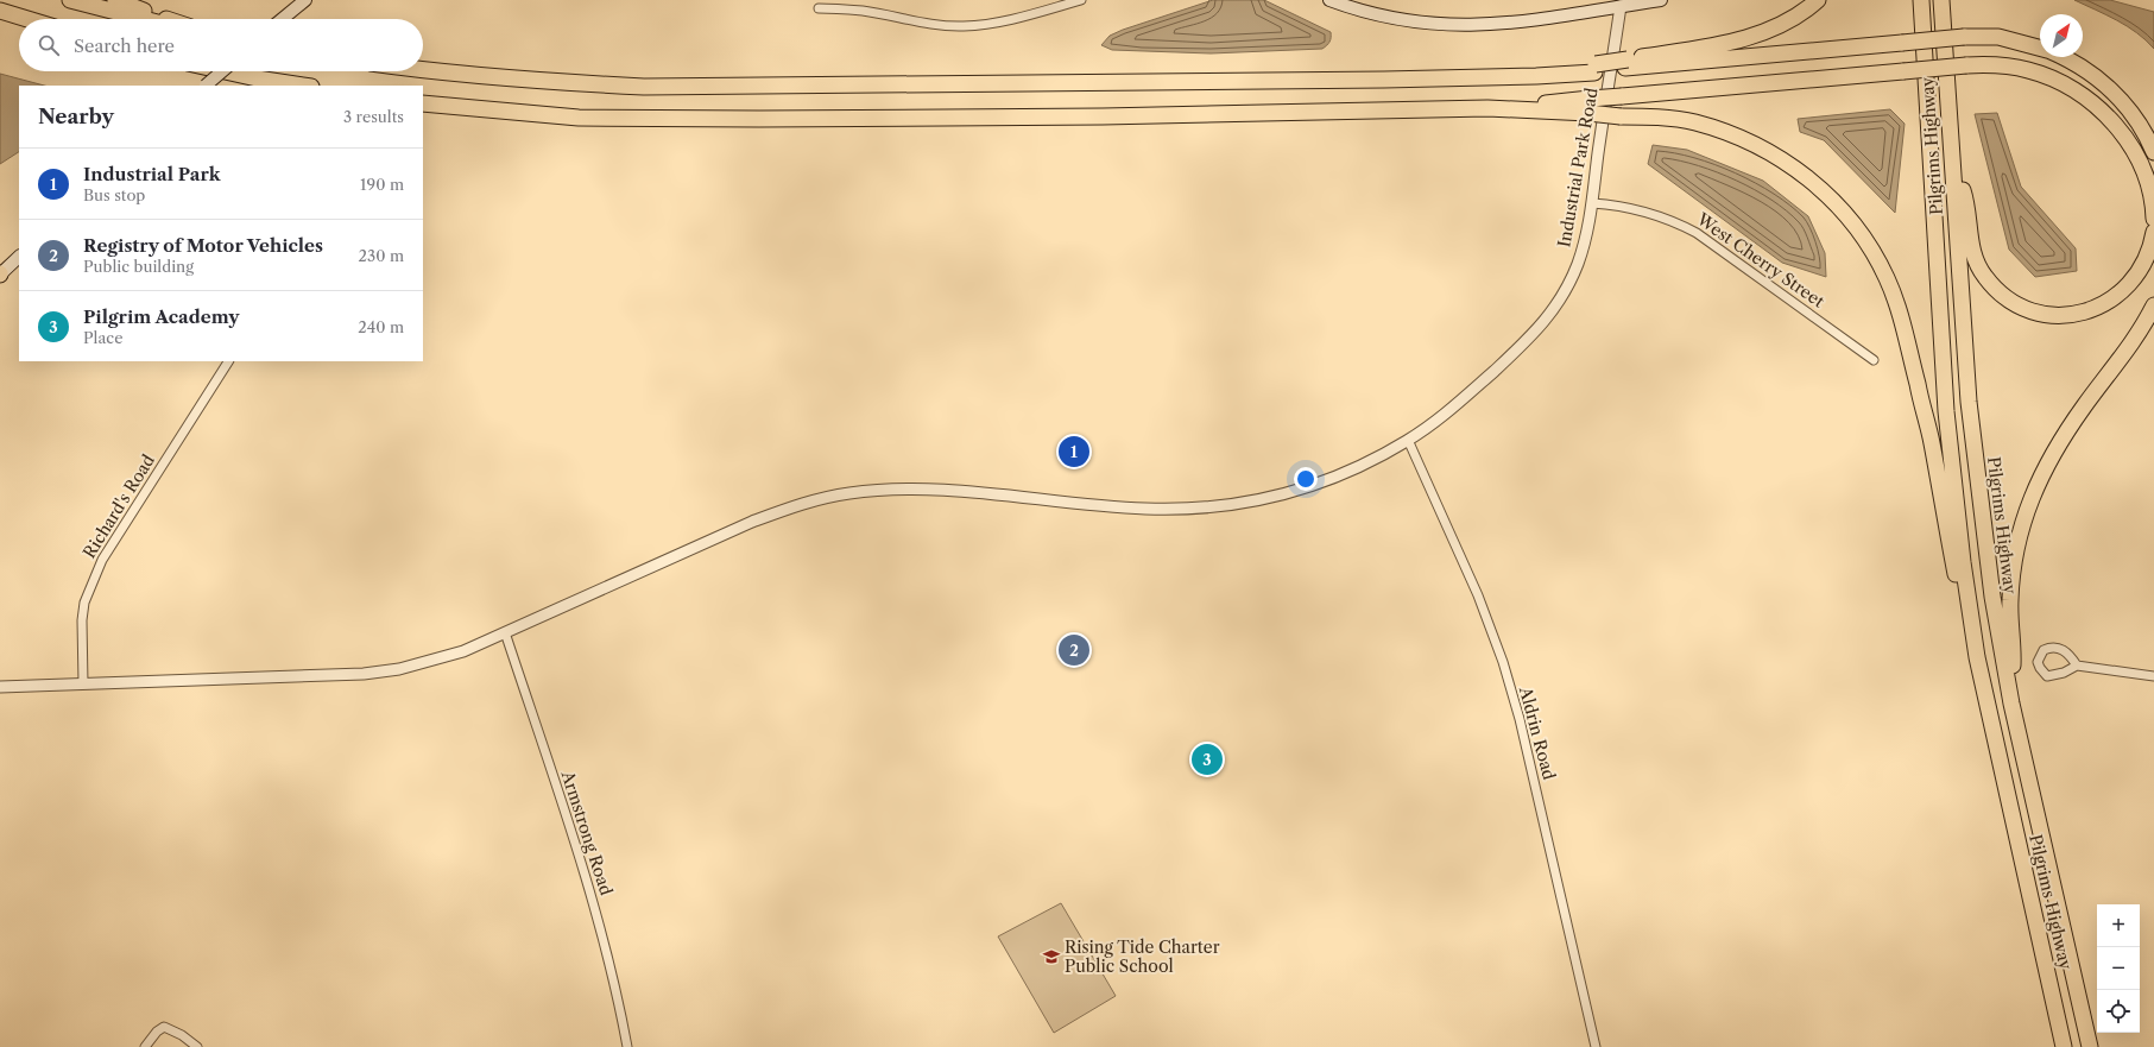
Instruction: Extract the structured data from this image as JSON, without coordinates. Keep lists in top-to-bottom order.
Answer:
{
  "streets": {
    "highway": ["Pilgrims Highway"],
    "street": [
      "Industrial Park Road",
      "West Cherry Street",
      "Richard's Road",
      "Aldrin Road",
      "Armstrong Road"
    ]
  },
  "crossings": [
    ["Industrial Park Road", "West Cherry Street"],
    ["Industrial Park Road", "Richard's Road"],
    ["Industrial Park Road", "Aldrin Road"],
    ["Industrial Park Road", "Armstrong Road"]
  ],
  "places": {
    "school or university": ["Rising Tide Charter Public School"]
  },
  "north": "top right",
  "page": {
    "search": "Search here",
    "heading": ["Nearby", "3 results"],
    "list": [
      {
        "mark": "1",
        "name": "Industrial Park",
        "note": "Bus stop",
        "value": "190 m"
      },
      {
        "mark": "2",
        "name": "Registry of Motor Vehicles",
        "note": "Public building",
        "value": "230 m"
      },
      {
        "mark": "3",
        "name": "Pilgrim Academy",
        "note": "Place",
        "value": "240 m"
      }
    ],
    "pins": ["1", "2", "3"],
    "map_buttons": ["+", "−"]
  }
}
